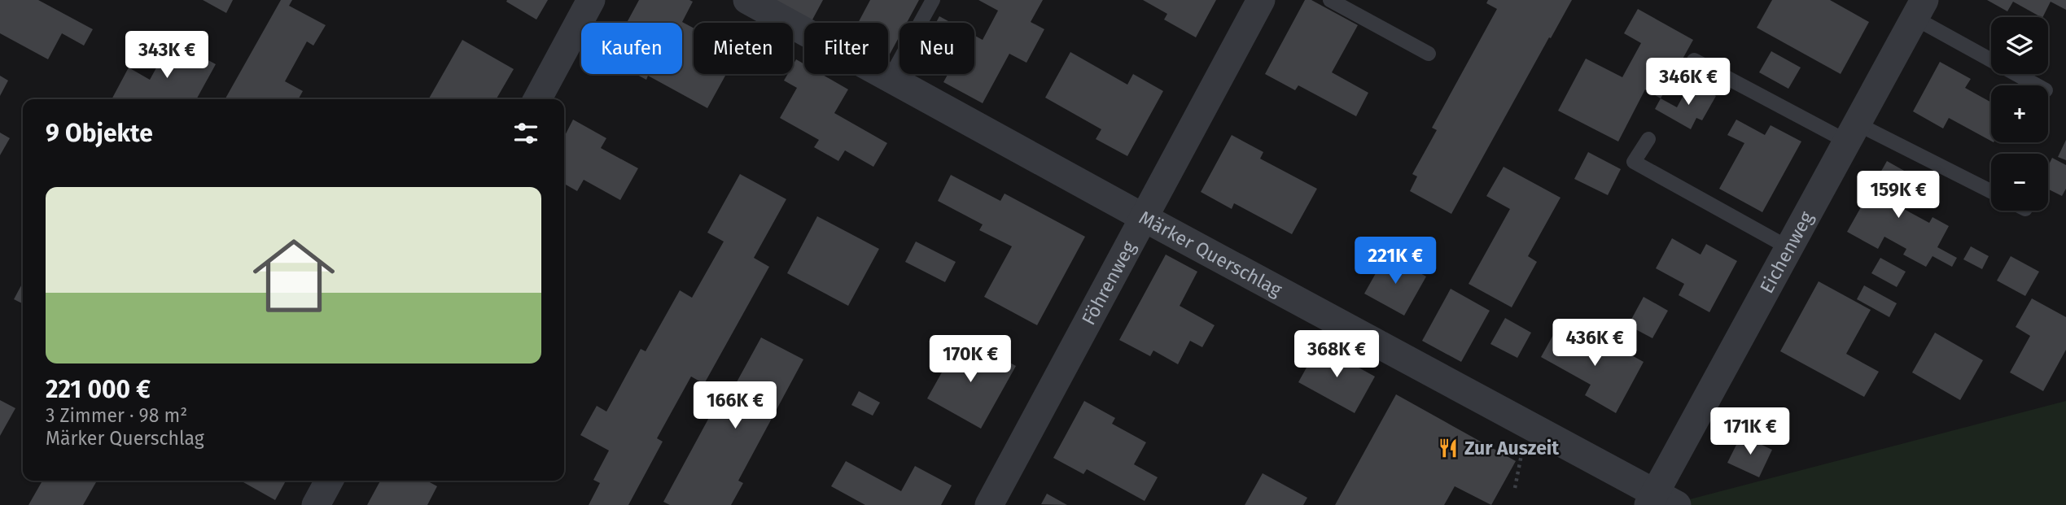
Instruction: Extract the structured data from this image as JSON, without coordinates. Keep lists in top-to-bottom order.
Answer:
{
  "streets": {
    "street": ["Eichenweg", "Märker Querschlag", "Föhrenweg"]
  },
  "crossings": [
    ["Eichenweg", "Märker Querschlag"],
    ["Märker Querschlag", "Föhrenweg"]
  ],
  "places": {
    "restaurant": ["Zur Auszeit"]
  },
  "page": {
    "map_buttons": ["+", "−"],
    "chip": [
      "Kaufen",
      "Mieten",
      "Filter",
      "Neu"
    ],
    "price": [
      "343K €",
      "346K €",
      "159K €",
      "221K €",
      "436K €",
      "368K €",
      "170K €",
      "166K €",
      "171K €"
    ],
    "heading": "9 Objekte",
    "list": [
      {
        "name": "221 000 €",
        "note": "3 Zimmer · 98 m² · Märker Querschlag"
      }
    ]
  }
}
